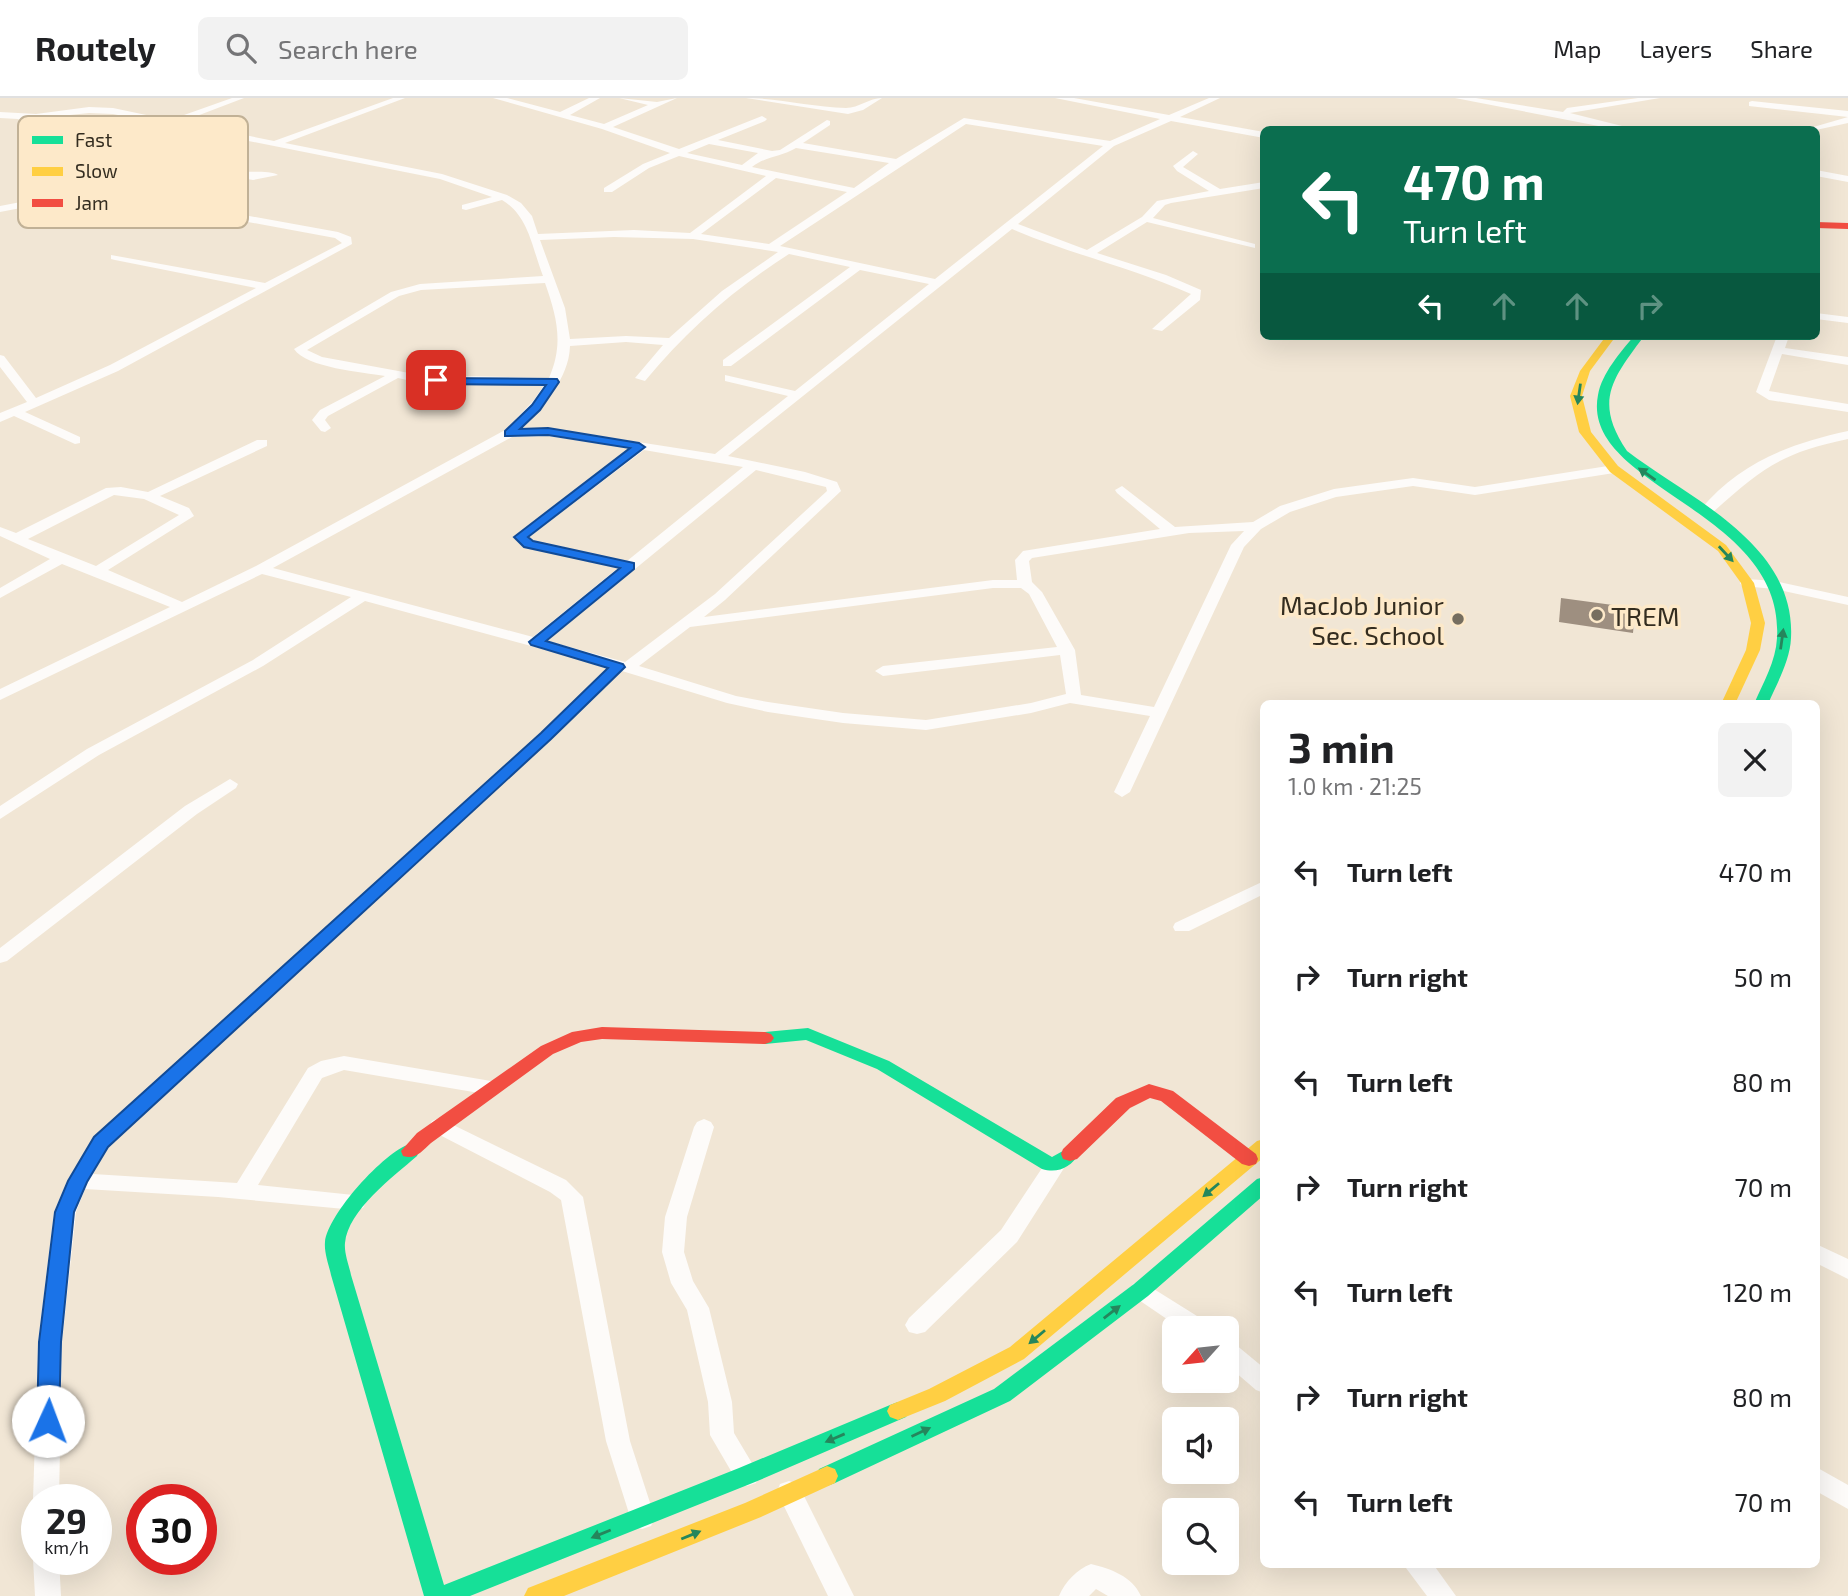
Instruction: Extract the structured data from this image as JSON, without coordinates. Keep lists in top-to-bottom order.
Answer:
{
  "places": ["TREM", "MacJob Junior Sec. School"],
  "legend": ["Fast", "Slow", "Jam"],
  "north": "bottom left",
  "page": {
    "header": "Routely",
    "search": "Search here",
    "nav": ["Map", "Layers", "Share"],
    "turn": ["470 m", "Turn left"],
    "heading": ["3 min", "1.0 km · 21:25"],
    "list": [
      {
        "name": "Turn left",
        "value": "470 m"
      },
      {
        "name": "Turn right",
        "value": "50 m"
      },
      {
        "name": "Turn left",
        "value": "80 m"
      },
      {
        "name": "Turn right",
        "value": "70 m"
      },
      {
        "name": "Turn left",
        "value": "120 m"
      },
      {
        "name": "Turn right",
        "value": "80 m"
      },
      {
        "name": "Turn left",
        "value": "70 m"
      }
    ],
    "speed": "29 km/h",
    "limit": "30"
  }
}
